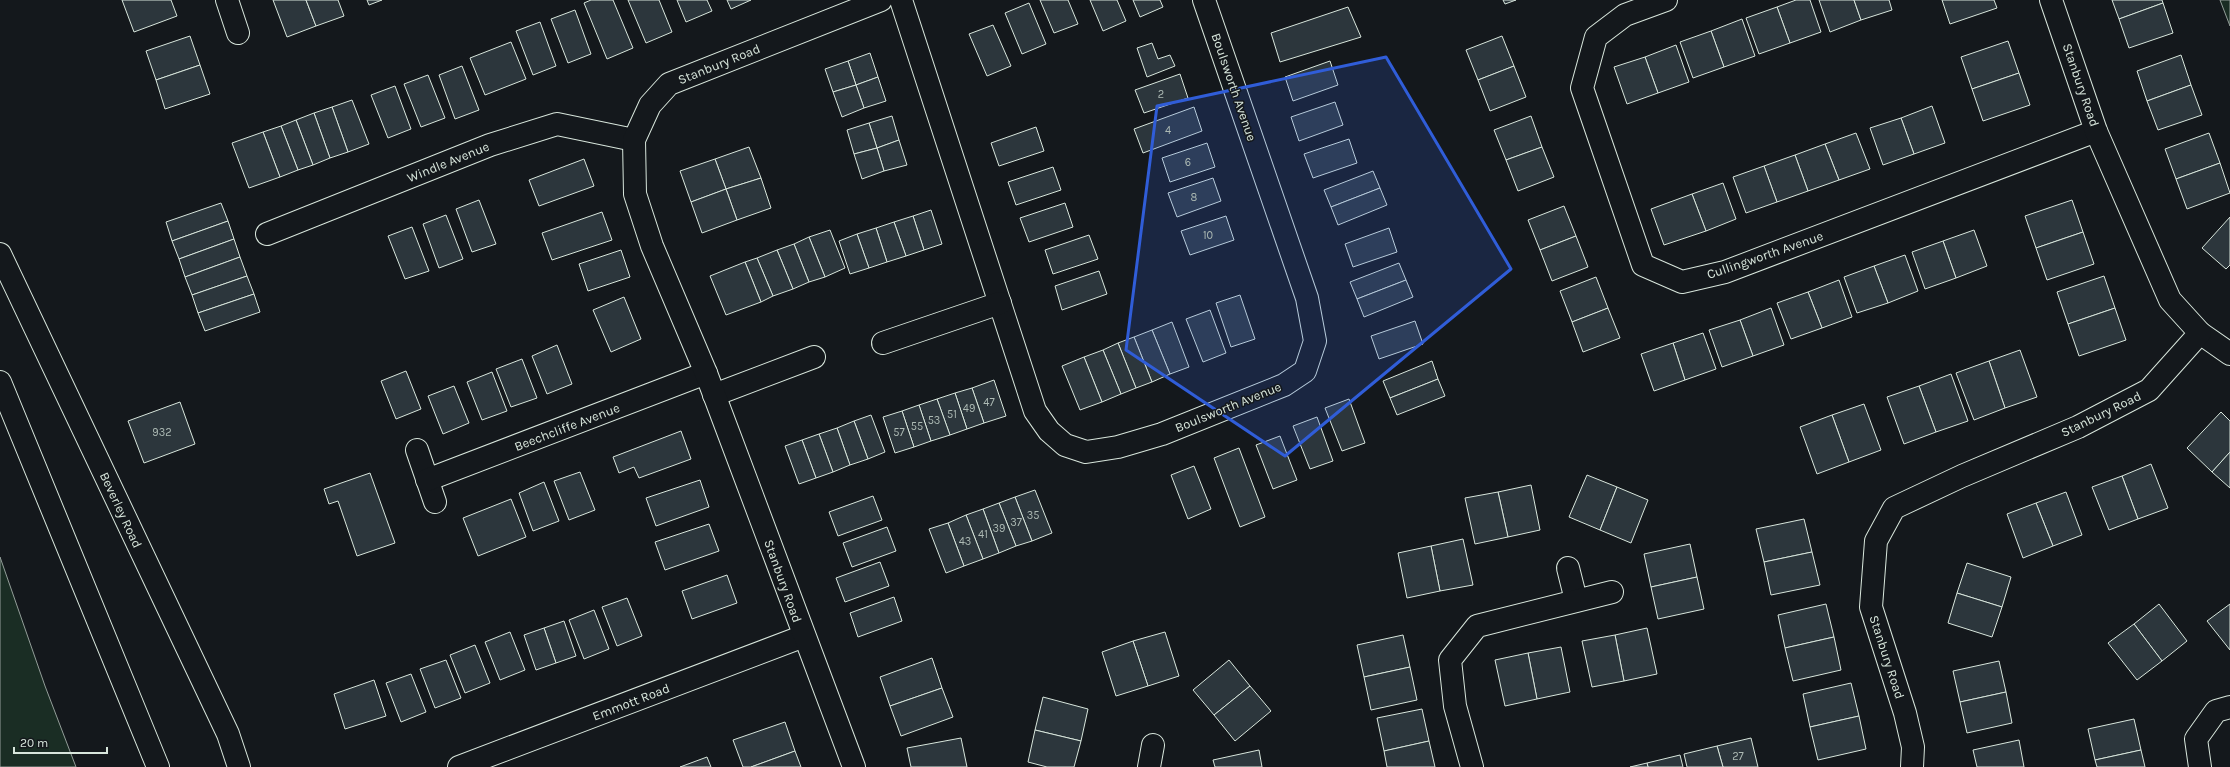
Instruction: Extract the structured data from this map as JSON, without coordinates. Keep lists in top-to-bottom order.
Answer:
{
  "streets": {
    "street": [
      "Stanbury Road",
      "Boulsworth Avenue",
      "Windle Avenue",
      "Cullingworth Avenue",
      "Beechcliffe Avenue",
      "Beverley Road",
      "Emmott Road"
    ]
  },
  "crossings": [
    ["Stanbury Road", "Windle Avenue"],
    ["Stanbury Road", "Cullingworth Avenue"],
    ["Stanbury Road", "Beechcliffe Avenue"],
    ["Stanbury Road", "Emmott Road"]
  ],
  "house_numbers": [
    "2",
    "4",
    "6",
    "8",
    "10",
    "47",
    "49",
    "51",
    "53",
    "55",
    "932",
    "57",
    "35",
    "37",
    "39",
    "41",
    "43",
    "27"
  ],
  "scale_bar": "20 m"
}
